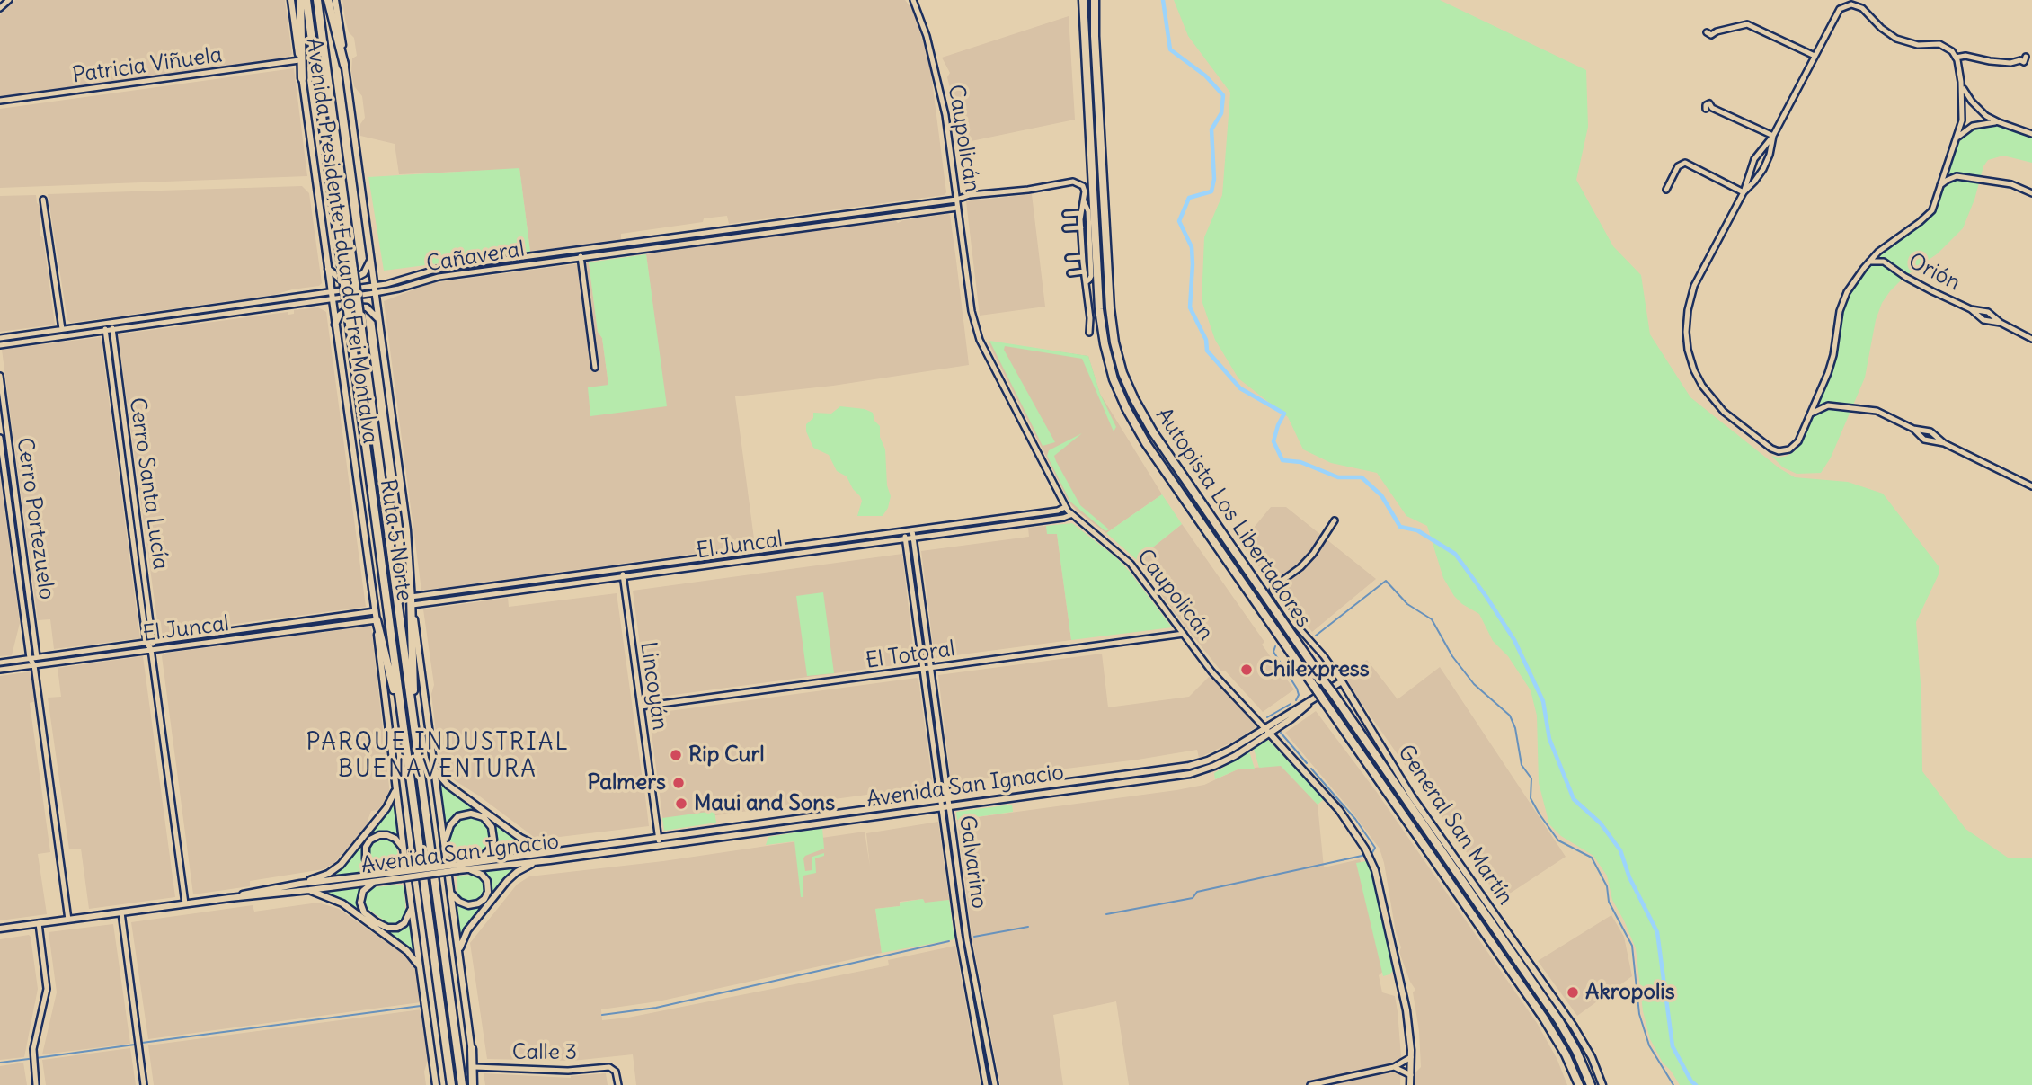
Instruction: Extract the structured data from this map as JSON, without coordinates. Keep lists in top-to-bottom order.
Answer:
{
  "streets": {
    "highway": ["Autopista Los Libertadores", "Ruta 5 Norte"],
    "main road": [
      "Caupolicán",
      "Avenida Presidente Eduardo Frei Montalva",
      "Avenida San Ignacio",
      "General San Martín"
    ],
    "street": [
      "Patricia Viñuela",
      "Cañaveral",
      "Orión",
      "Cerro Santa Lucía",
      "Cerro Portezuelo",
      "El Juncal",
      "El Totoral",
      "Lincoyán",
      "Galvarino",
      "Calle 3"
    ]
  },
  "crossings": [
    ["Patricia Viñuela", "Avenida Presidente Eduardo Frei Montalva"],
    ["Caupolicán", "Cañaveral"],
    ["Caupolicán", "El Juncal"],
    ["Caupolicán", "El Totoral"],
    ["Caupolicán", "Avenida San Ignacio"],
    ["Avenida Presidente Eduardo Frei Montalva", "Cañaveral"],
    ["Avenida Presidente Eduardo Frei Montalva", "El Juncal"],
    ["Avenida Presidente Eduardo Frei Montalva", "Calle 3"],
    ["Cañaveral", "Cerro Santa Lucía"],
    ["Cerro Santa Lucía", "El Juncal"],
    ["Cerro Santa Lucía", "Avenida San Ignacio"],
    ["Cerro Portezuelo", "El Juncal"],
    ["Cerro Portezuelo", "Avenida San Ignacio"],
    ["El Juncal", "Lincoyán"],
    ["El Juncal", "Galvarino"],
    ["El Totoral", "Lincoyán"],
    ["El Totoral", "Galvarino"],
    ["Lincoyán", "Avenida San Ignacio"],
    ["Avenida San Ignacio", "General San Martín"],
    ["Avenida San Ignacio", "Galvarino"]
  ],
  "districts": ["PARQUE INDUSTRIAL BUENAVENTURA"],
  "places": [
    "Chilexpress",
    "Rip Curl",
    "Palmers",
    "Maui and Sons",
    "Akropolis"
  ]
}
